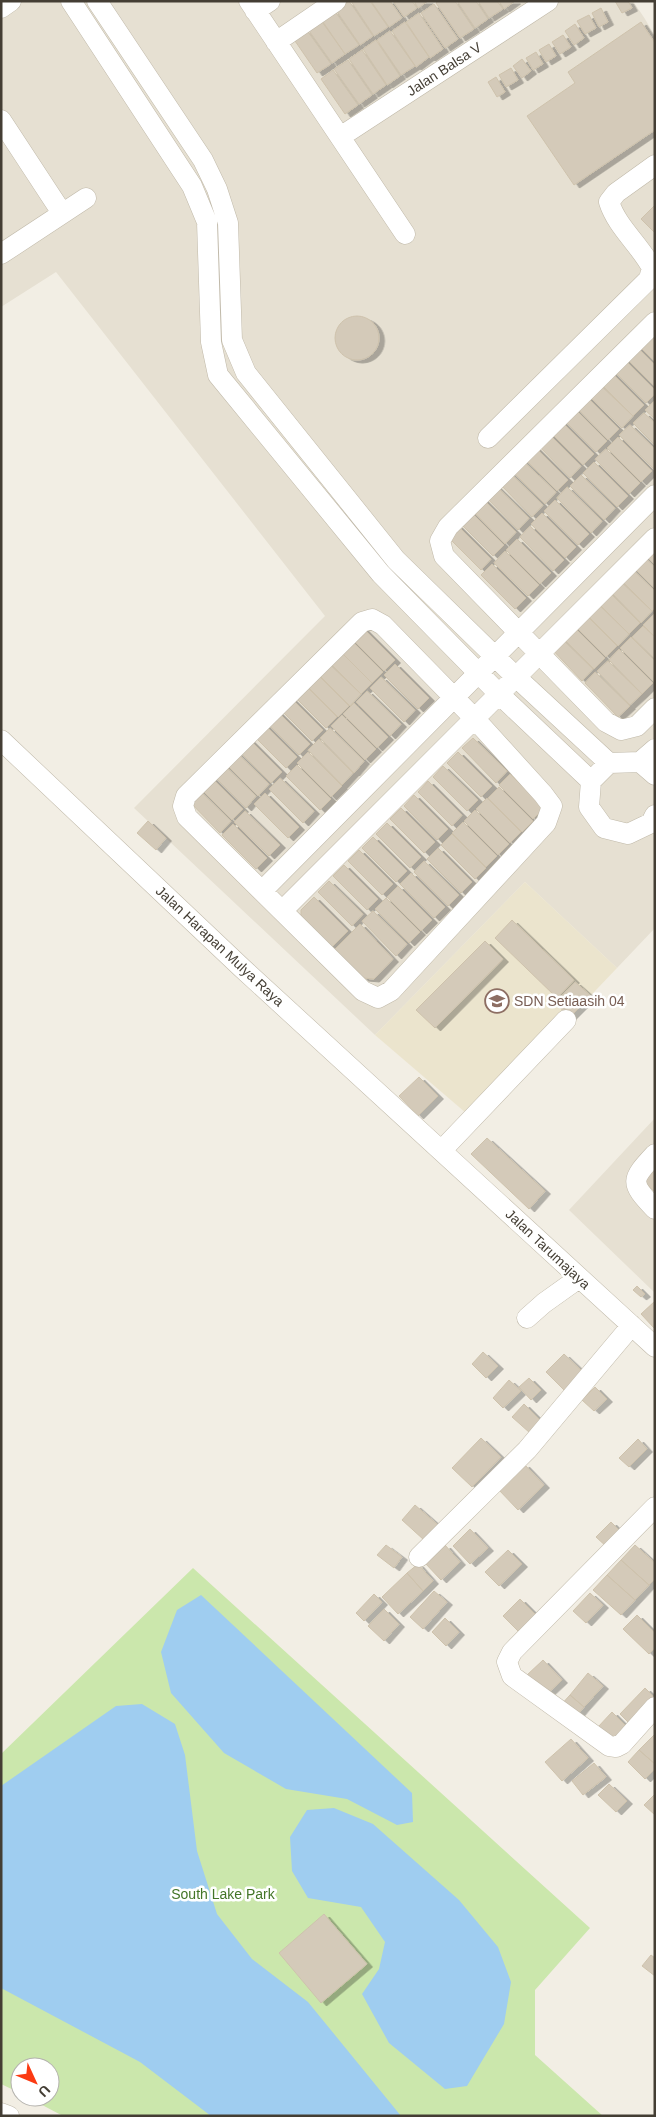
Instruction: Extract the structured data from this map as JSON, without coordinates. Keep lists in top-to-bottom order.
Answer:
{
  "streets": {
    "street": ["Jalan Balsa V", "Jalan Harapan Mulya Raya", "Jalan Tarumajaya"]
  },
  "crossings": [
    ["Jalan Harapan Mulya Raya", "Jalan Tarumajaya"]
  ],
  "parks": ["South Lake Park"],
  "places": {
    "school or university": ["SDN Setiaasih 04"]
  },
  "north": "bottom right"
}
